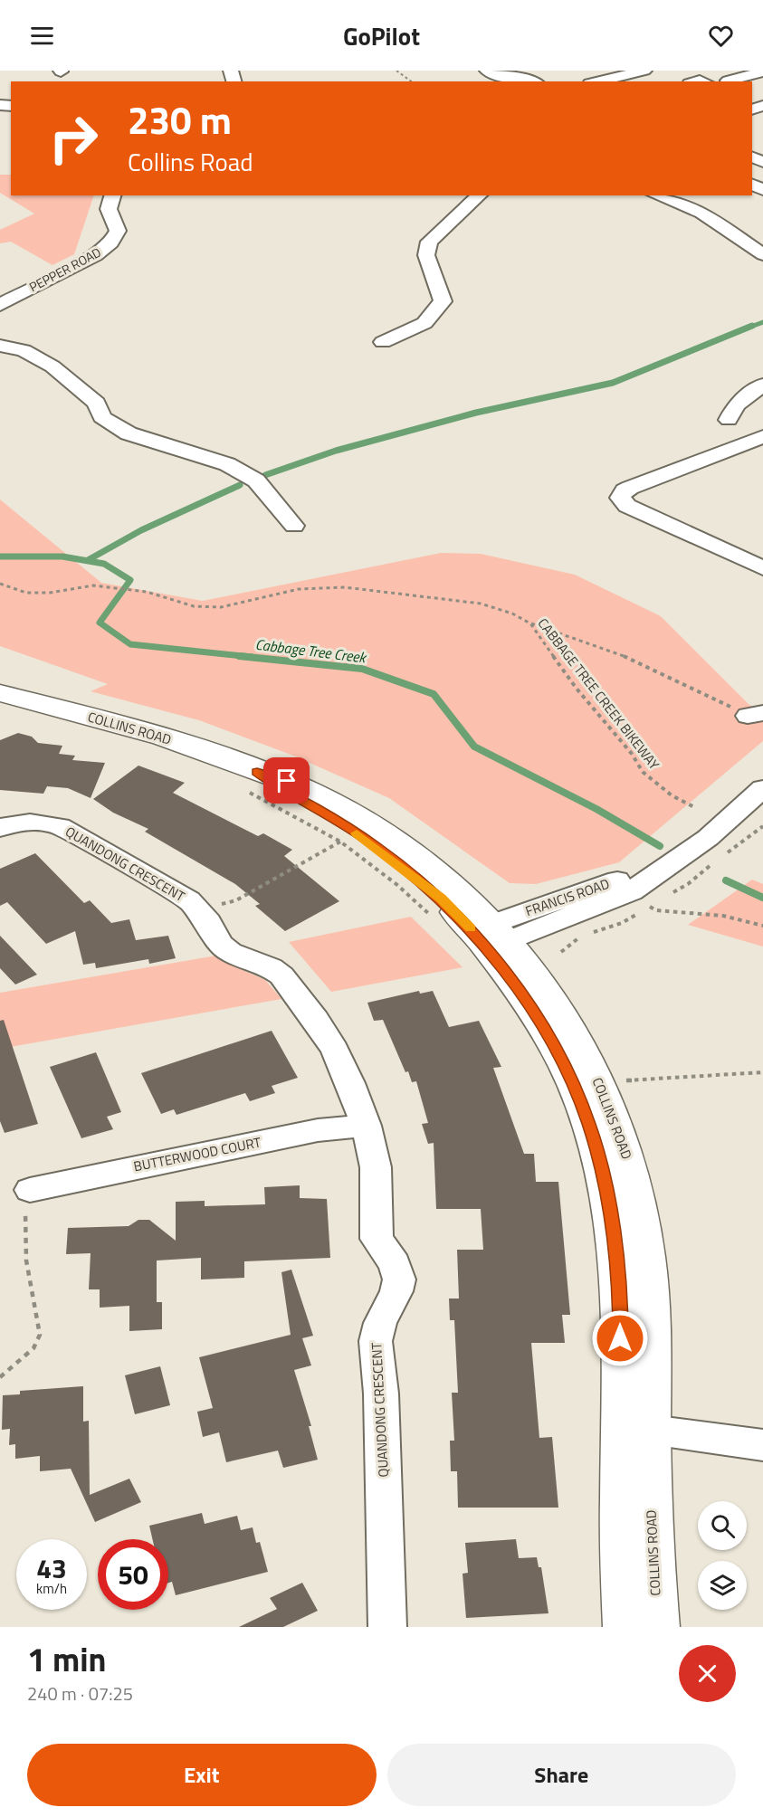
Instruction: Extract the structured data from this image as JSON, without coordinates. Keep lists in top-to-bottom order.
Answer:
{
  "streets": {
    "main road": ["COLLINS ROAD"],
    "street": [
      "PEPPER ROAD",
      "QUANDONG CRESCENT",
      "FRANCIS ROAD",
      "BUTTERWOOD COURT"
    ],
    "path": ["CABBAGE TREE CREEK BIKEWAY"]
  },
  "crossings": [
    ["COLLINS ROAD", "FRANCIS ROAD"],
    ["QUANDONG CRESCENT", "BUTTERWOOD COURT"]
  ],
  "water": ["Cabbage Tree Creek"],
  "page": {
    "header": "GoPilot",
    "turn": ["230 m", "Collins Road"],
    "speed": "43 km/h",
    "limit": "50",
    "heading": ["1 min", "240 m · 07:25"],
    "buttons": ["Exit", "Share"]
  }
}
